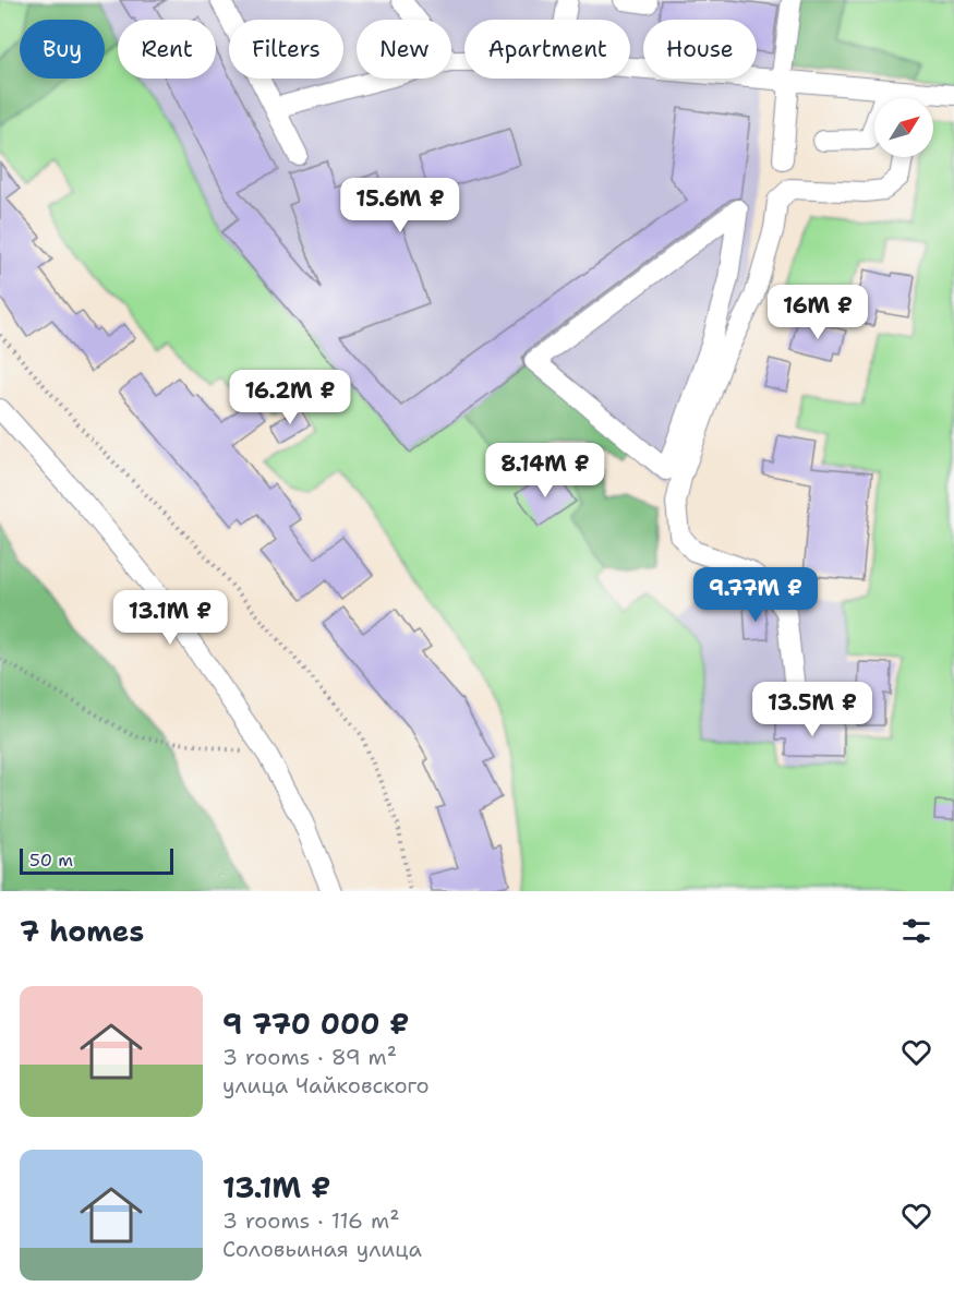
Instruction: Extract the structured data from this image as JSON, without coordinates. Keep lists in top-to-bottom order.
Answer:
{
  "scale_bar": "50 m",
  "north": "top right",
  "page": {
    "chip": [
      "Buy",
      "Rent",
      "Filters",
      "New",
      "Apartment",
      "House"
    ],
    "price": [
      "15.6M ₽",
      "16M ₽",
      "16.2M ₽",
      "8.14M ₽",
      "9.77M ₽",
      "13.1M ₽",
      "13.5M ₽"
    ],
    "scale": "50 m",
    "heading": "7 homes",
    "list": [
      {
        "name": "9 770 000 ₽",
        "note": "3 rooms · 89 m² · улица Чайковского"
      },
      {
        "name": "13.1M ₽",
        "note": "3 rooms · 116 m² · Соловьиная улица"
      }
    ]
  }
}
